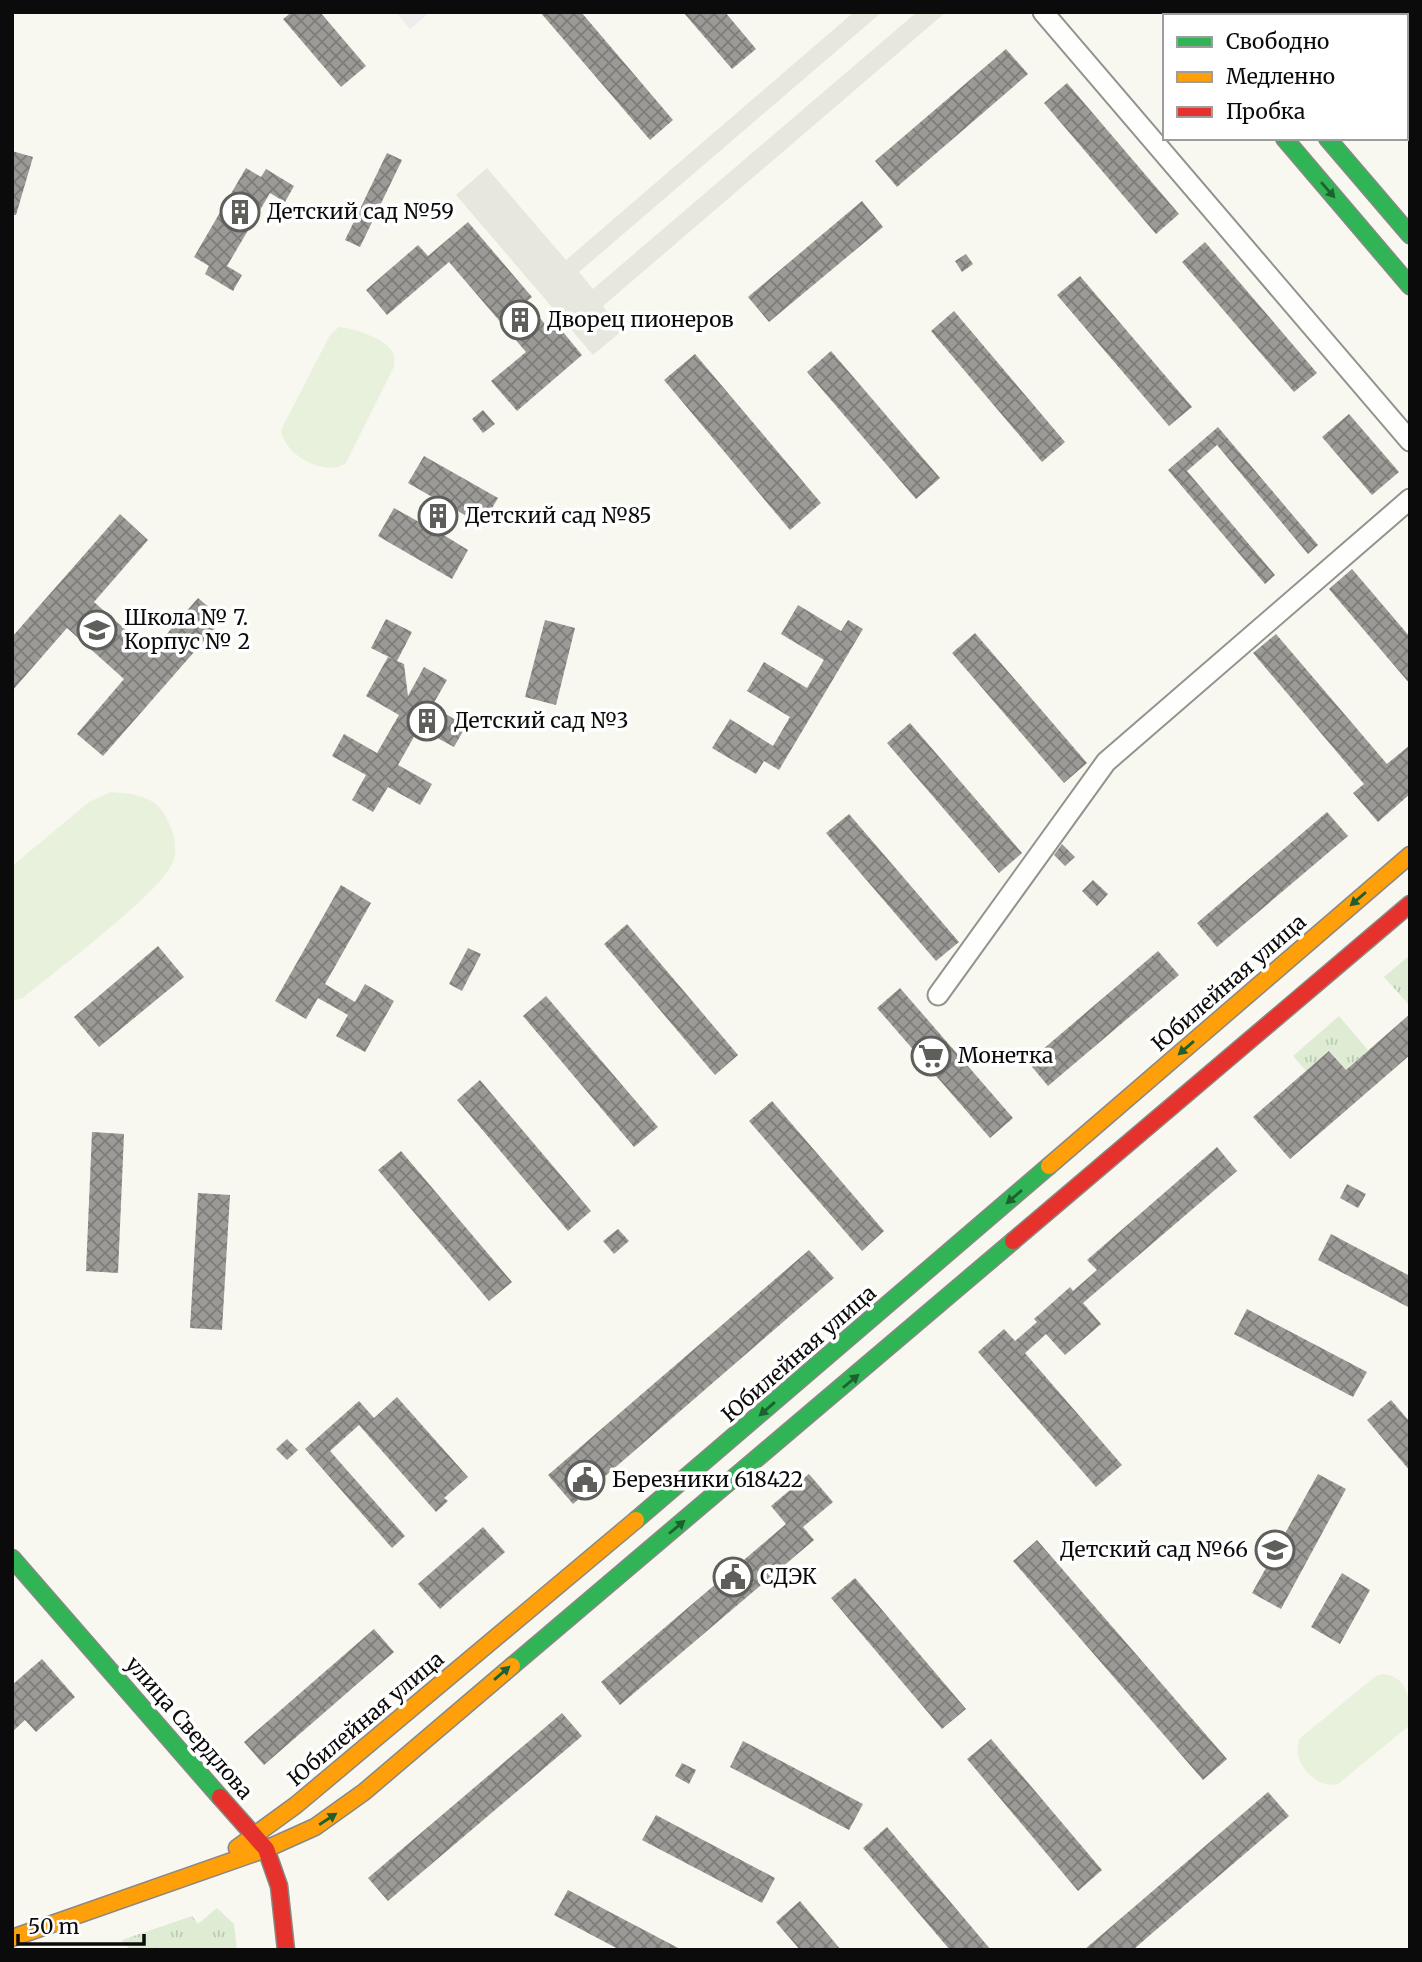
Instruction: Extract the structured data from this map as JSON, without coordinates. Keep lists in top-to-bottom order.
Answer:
{
  "streets": {
    "main road": ["Юбилейная улица", "улица Свердлова"]
  },
  "crossings": [
    ["Юбилейная улица", "улица Свердлова"]
  ],
  "places": {
    "building": [
      "Детский сад №59",
      "Дворец пионеров",
      "Детский сад №85",
      "Детский сад №3"
    ],
    "school or university": ["Школа № 7. Корпус № 2", "Детский сад №66"],
    "supermarket": ["Монетка"],
    "public building": ["Березники 618422", "СДЭК"]
  },
  "legend": ["Свободно", "Медленно", "Пробка"],
  "scale_bar": "50 m"
}
